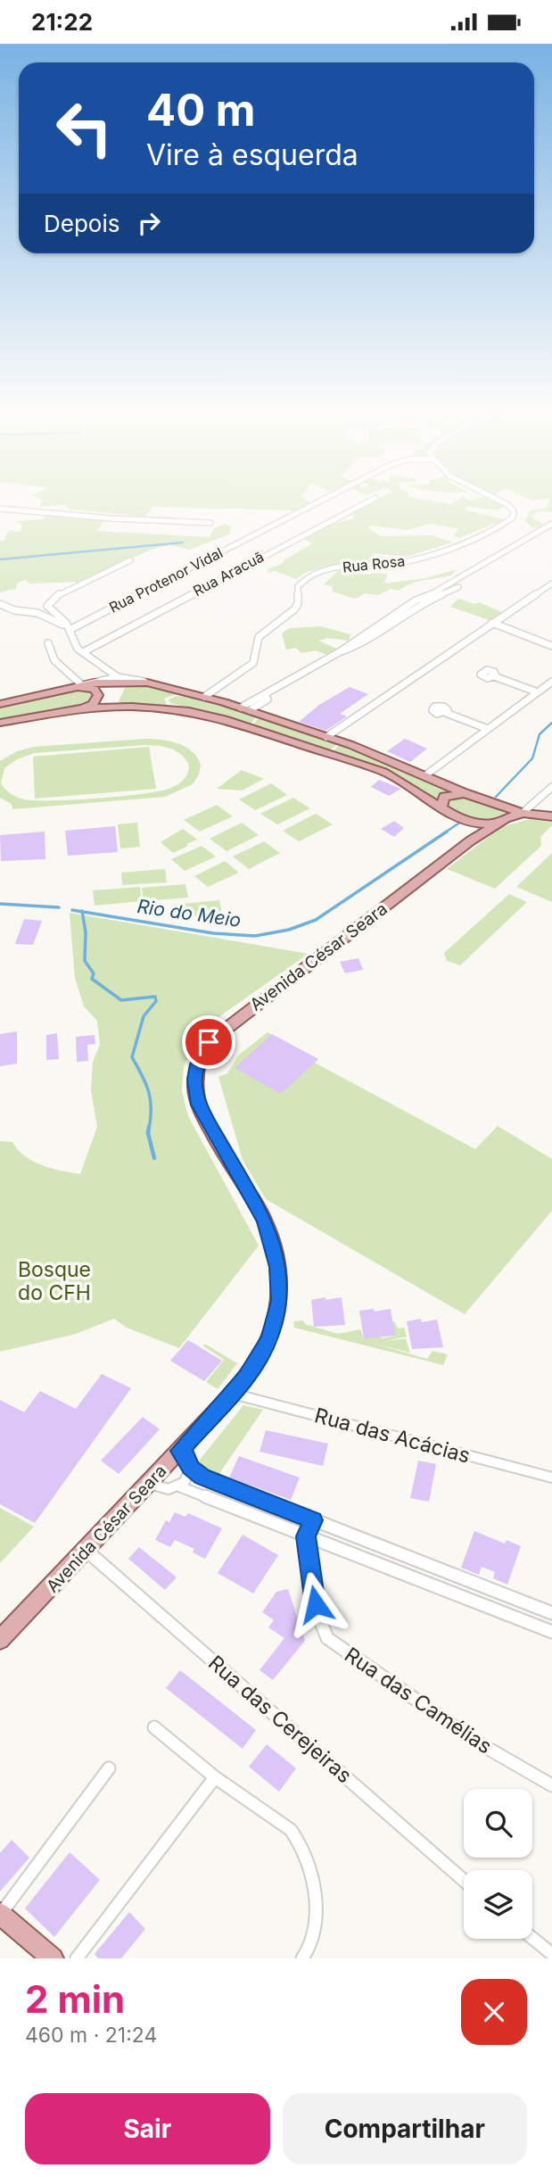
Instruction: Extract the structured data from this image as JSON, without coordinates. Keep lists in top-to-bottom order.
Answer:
{
  "streets": {
    "main road": ["Avenida César Seara"],
    "street": [
      "Rua Rosa",
      "Rua Aracuã",
      "Rua Protenor Vidal",
      "Rua das Acácias",
      "Rua das Camélias",
      "Rua das Cerejeiras"
    ]
  },
  "crossings": [
    ["Avenida César Seara", "Rua das Acácias"],
    ["Avenida César Seara", "Rua das Cerejeiras"]
  ],
  "water": ["Rio do Meio"],
  "parks": ["Bosque do CFH"],
  "page": {
    "status": "21:22",
    "turn": ["40 m", "Vire à esquerda"],
    "then": "Depois",
    "heading": ["2 min", "460 m · 21:24"],
    "buttons": ["Sair", "Compartilhar"]
  }
}
